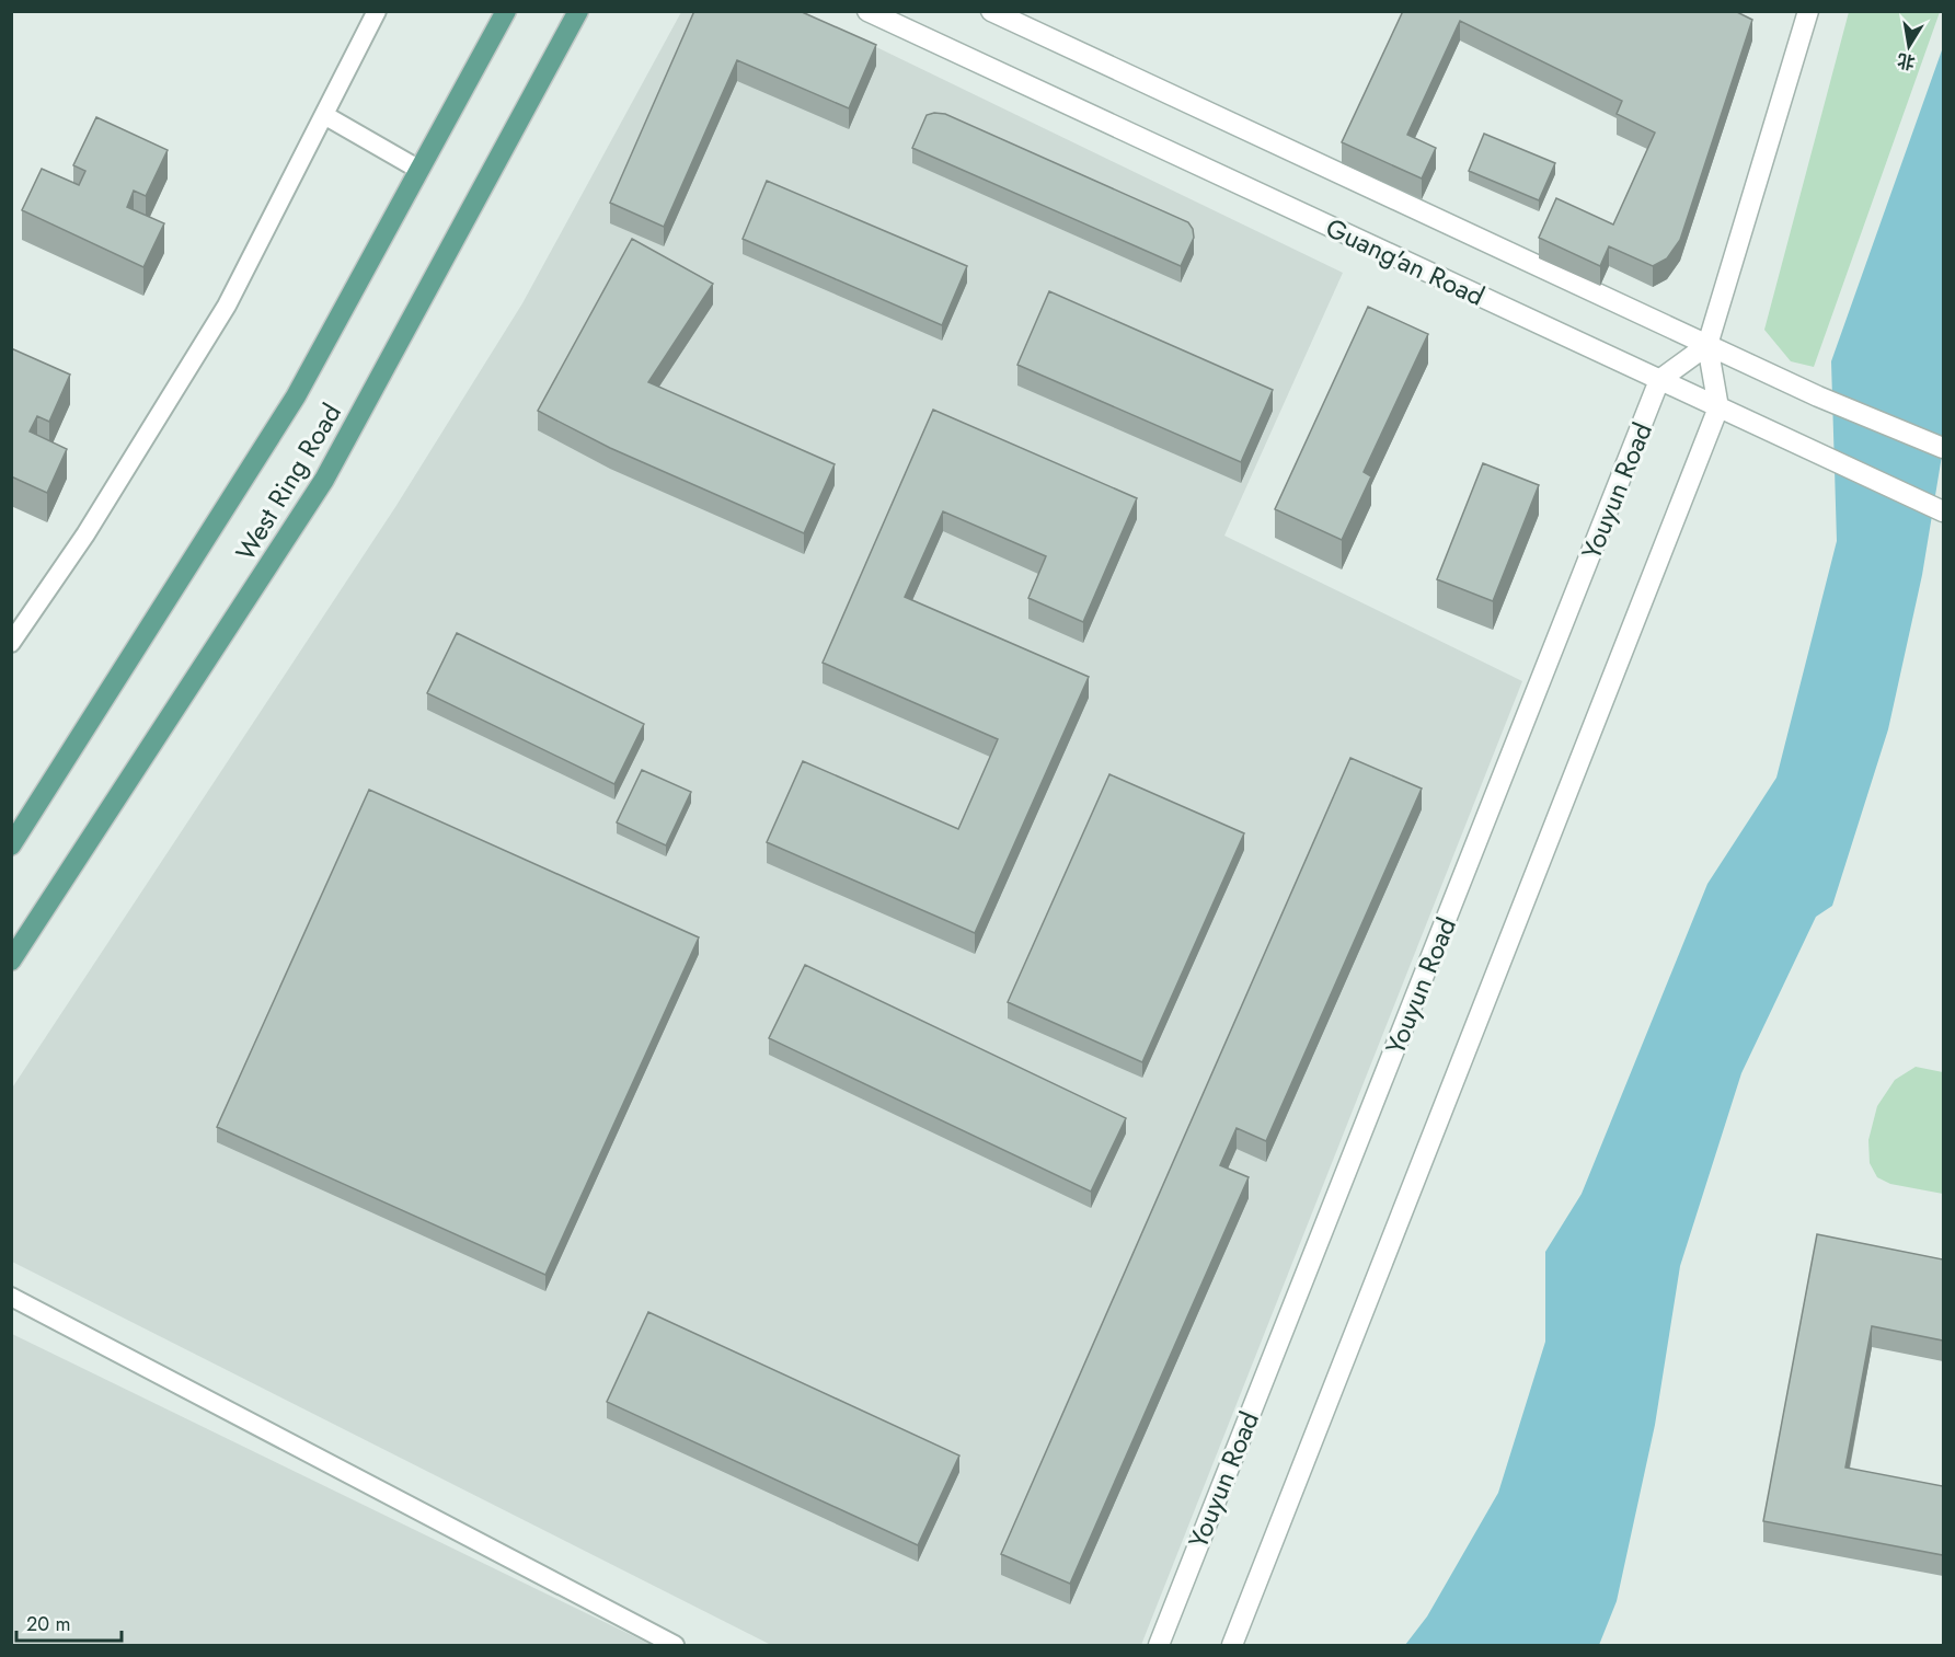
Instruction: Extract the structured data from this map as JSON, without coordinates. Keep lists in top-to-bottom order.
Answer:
{
  "streets": {
    "main road": ["West Ring Road"],
    "street": ["Guang'an Road", "Youyun Road"]
  },
  "crossings": [
    ["Guang'an Road", "Youyun Road"]
  ],
  "scale_bar": "20 m",
  "north": "bottom"
}
